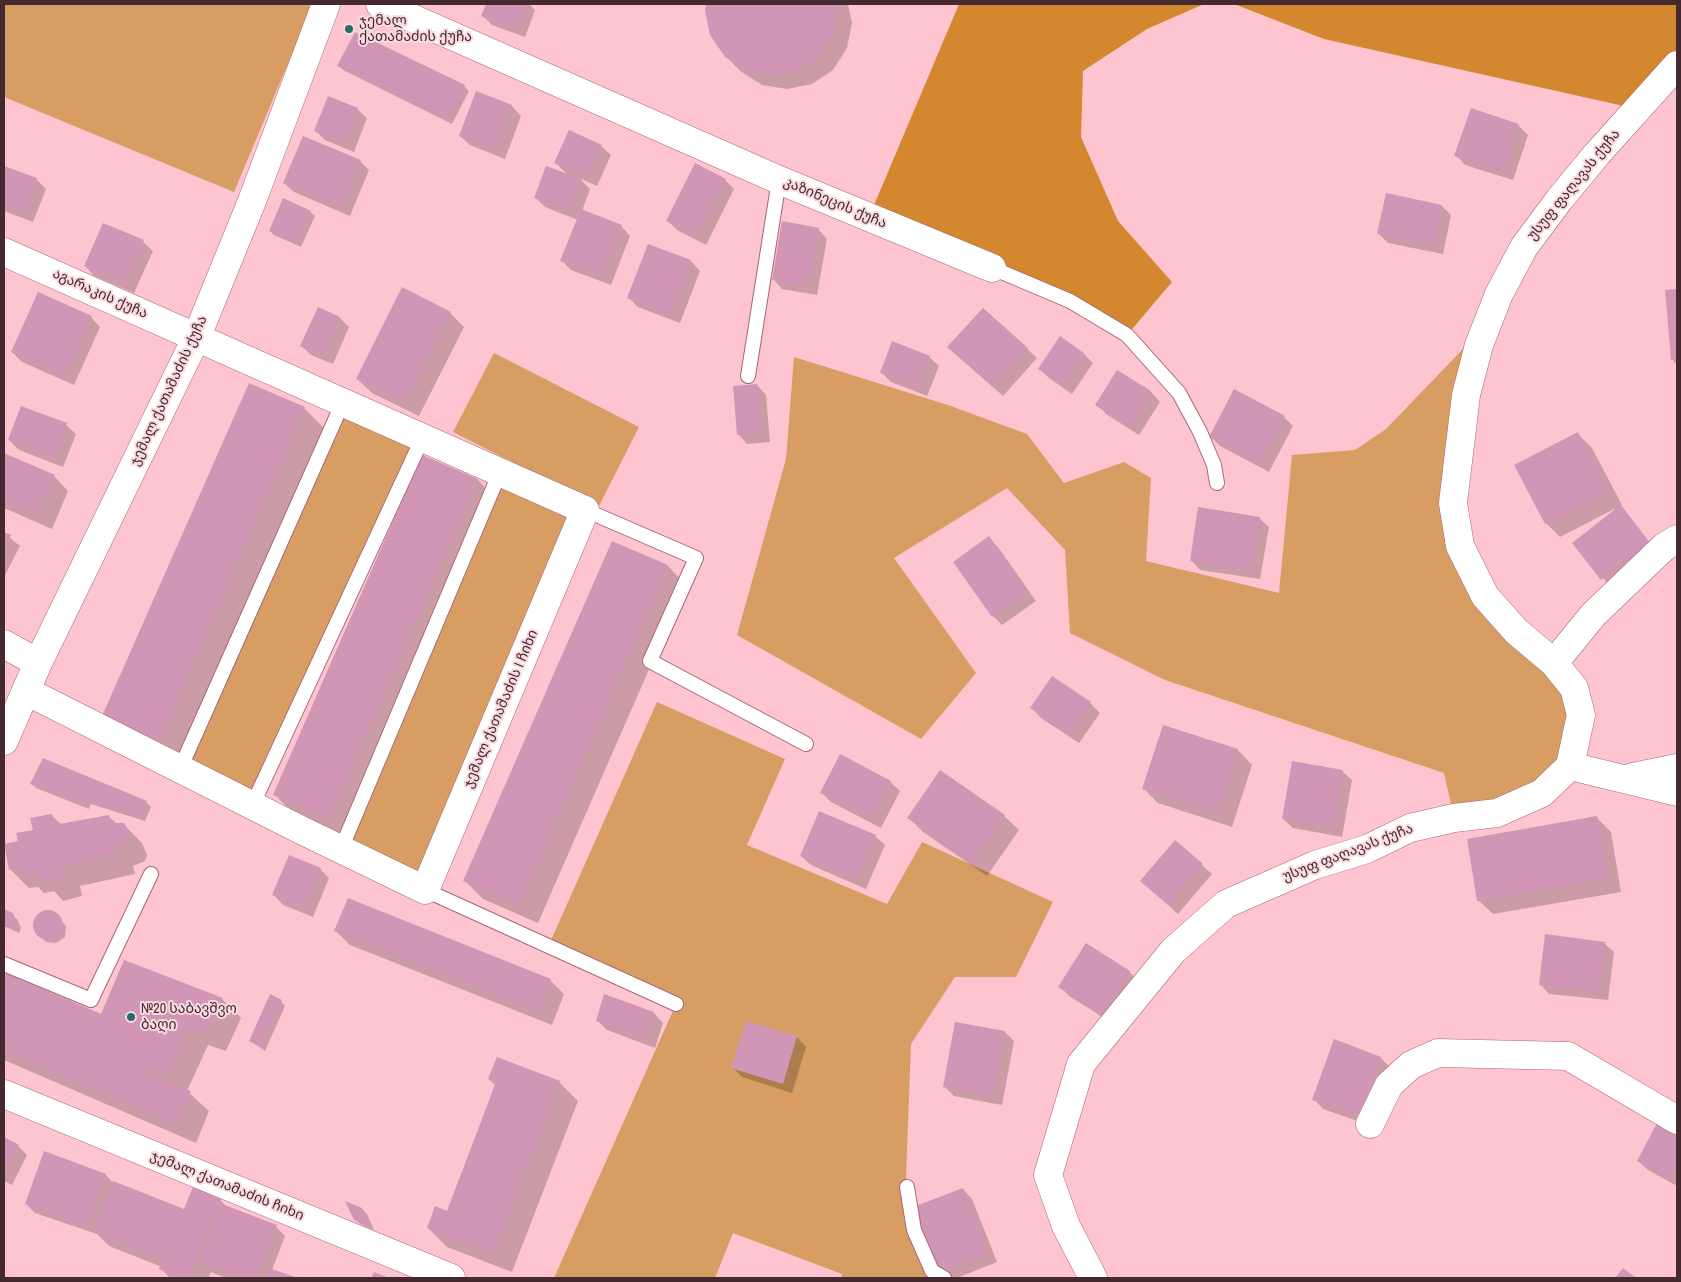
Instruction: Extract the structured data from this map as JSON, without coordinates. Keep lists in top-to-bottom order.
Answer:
{
  "streets": {
    "street": [
      "უსუფ ფაღავას ქუჩა",
      "კაზინეცის ქუჩა",
      "აგარაკის ქუჩა",
      "ჯემალ ქათამაძის ქუჩა",
      "ჯემალ ქათამაძის I ჩიხი",
      "ჯემალ ქათამაძის ჩიხი"
    ]
  },
  "crossings": [
    ["აგარაკის ქუჩა", "ჯემალ ქათამაძის ქუჩა"]
  ],
  "places": ["ჯემალ ქათამაძის ქუჩა", "№20 საბავშვო ბაღი"]
}
